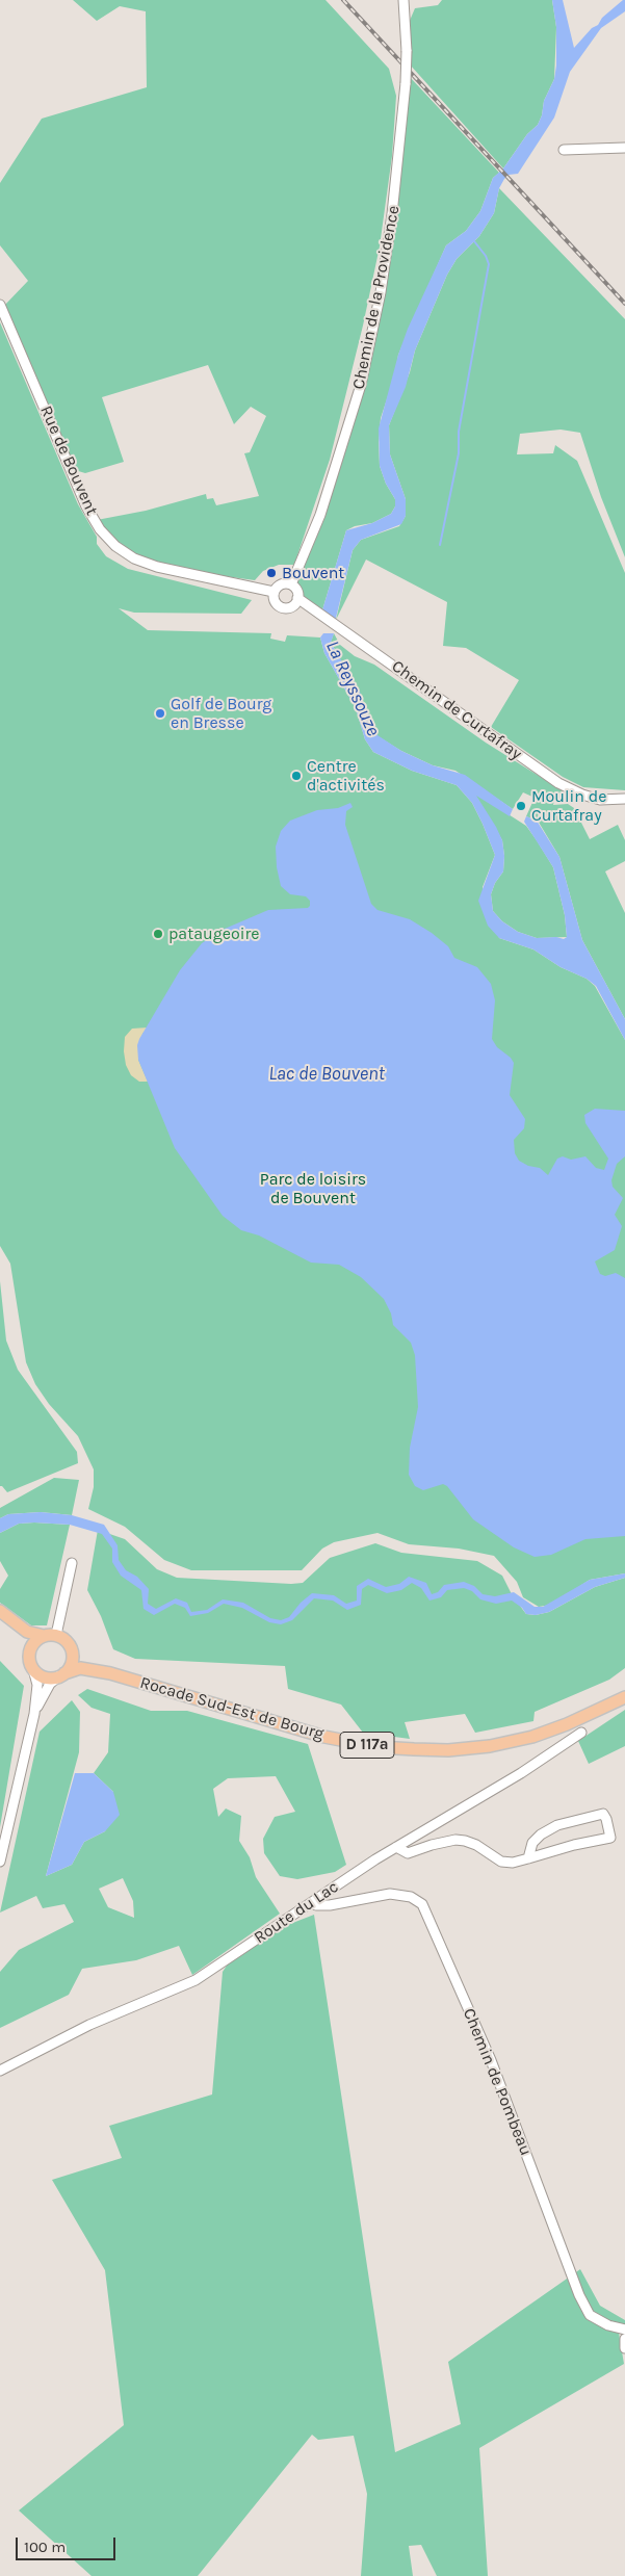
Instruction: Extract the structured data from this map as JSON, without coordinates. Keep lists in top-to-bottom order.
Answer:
{
  "streets": {
    "main road": ["Rocade Sud-Est de Bourg", "D 117a"],
    "street": [
      "Chemin de la Providence",
      "Rue de Bouvent",
      "Chemin de Curtafray",
      "Route du Lac",
      "Chemin de Pombeau"
    ]
  },
  "crossings": [
    ["Chemin de la Providence", "Rue de Bouvent"],
    ["Chemin de la Providence", "Chemin de Curtafray"],
    ["Rue de Bouvent", "Chemin de Curtafray"],
    ["Route du Lac", "Chemin de Pombeau"]
  ],
  "water": ["La Reyssouze", "Lac de Bouvent"],
  "parks": ["Parc de loisirs de Bouvent"],
  "places": [
    "Bouvent",
    "Golf de Bourg en Bresse",
    "Centre d'activités",
    "Moulin de Curtafray",
    "pataugeoire"
  ],
  "scale_bar": "100 m"
}
